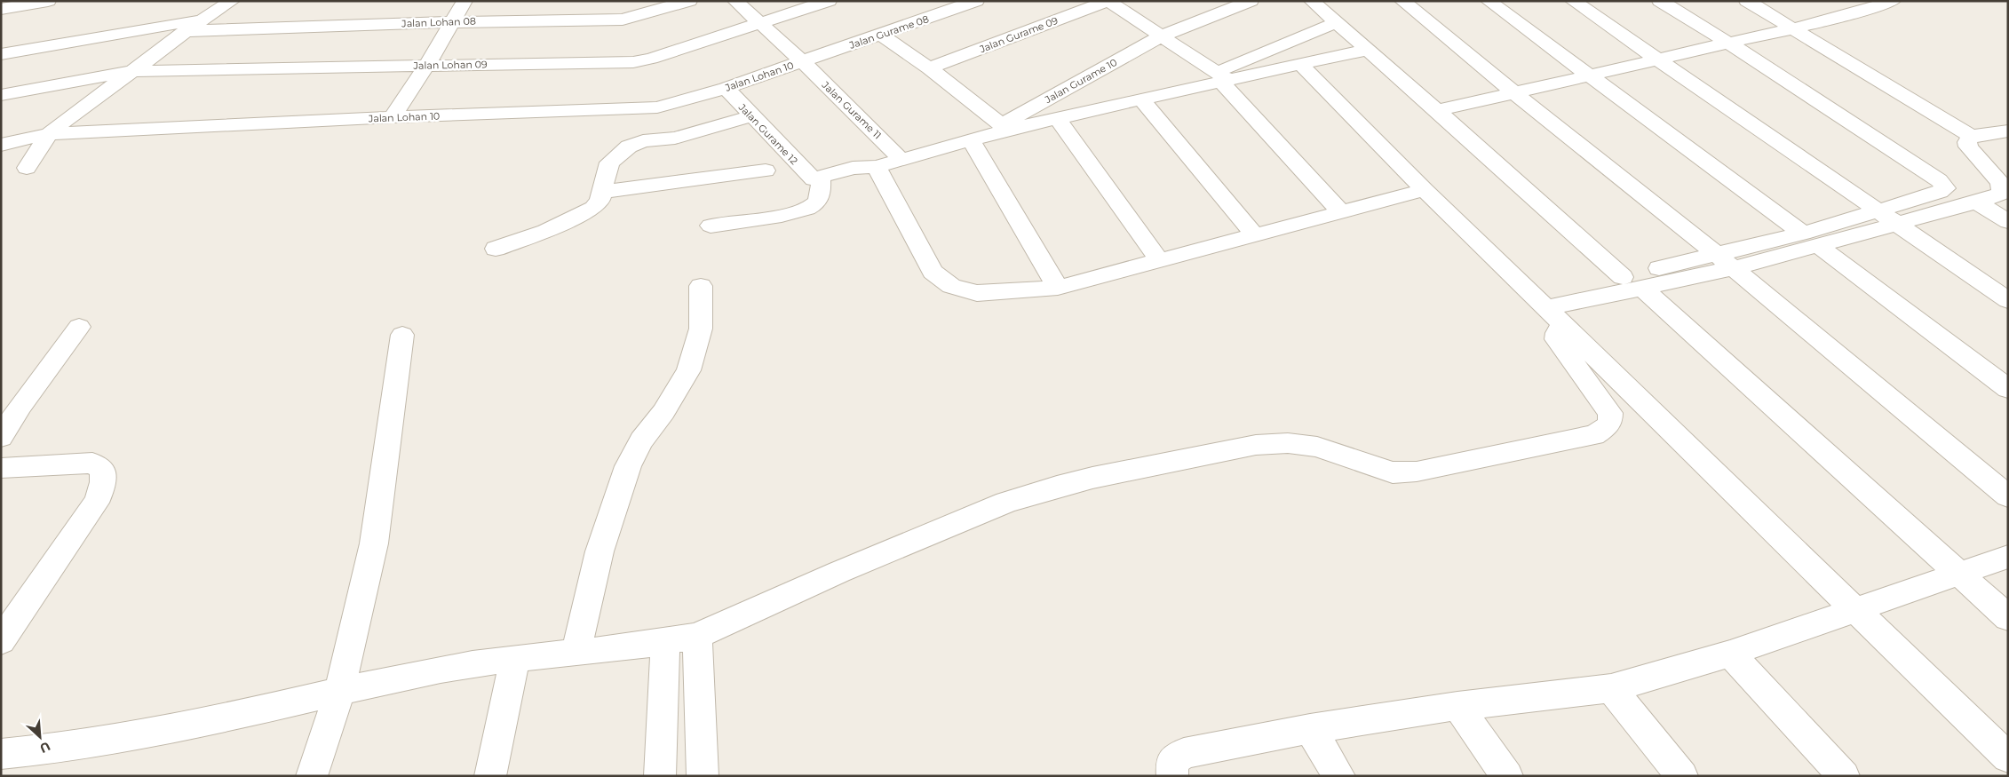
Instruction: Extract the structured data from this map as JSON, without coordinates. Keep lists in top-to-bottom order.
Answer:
{
  "streets": {
    "street": [
      "Jalan Lohan 08",
      "Jalan Gurame 08",
      "Jalan Gurame 09",
      "Jalan Lohan 09",
      "Jalan Lohan 10",
      "Jalan Gurame 10",
      "Jalan Gurame 11",
      "Jalan Gurame 12"
    ]
  },
  "crossings": [
    ["Jalan Gurame 08", "Jalan Lohan 10"],
    ["Jalan Gurame 08", "Jalan Gurame 11"],
    ["Jalan Lohan 09", "Jalan Gurame 11"],
    ["Jalan Lohan 10", "Jalan Gurame 11"],
    ["Jalan Lohan 10", "Jalan Gurame 12"]
  ],
  "north": "bottom right"
}
